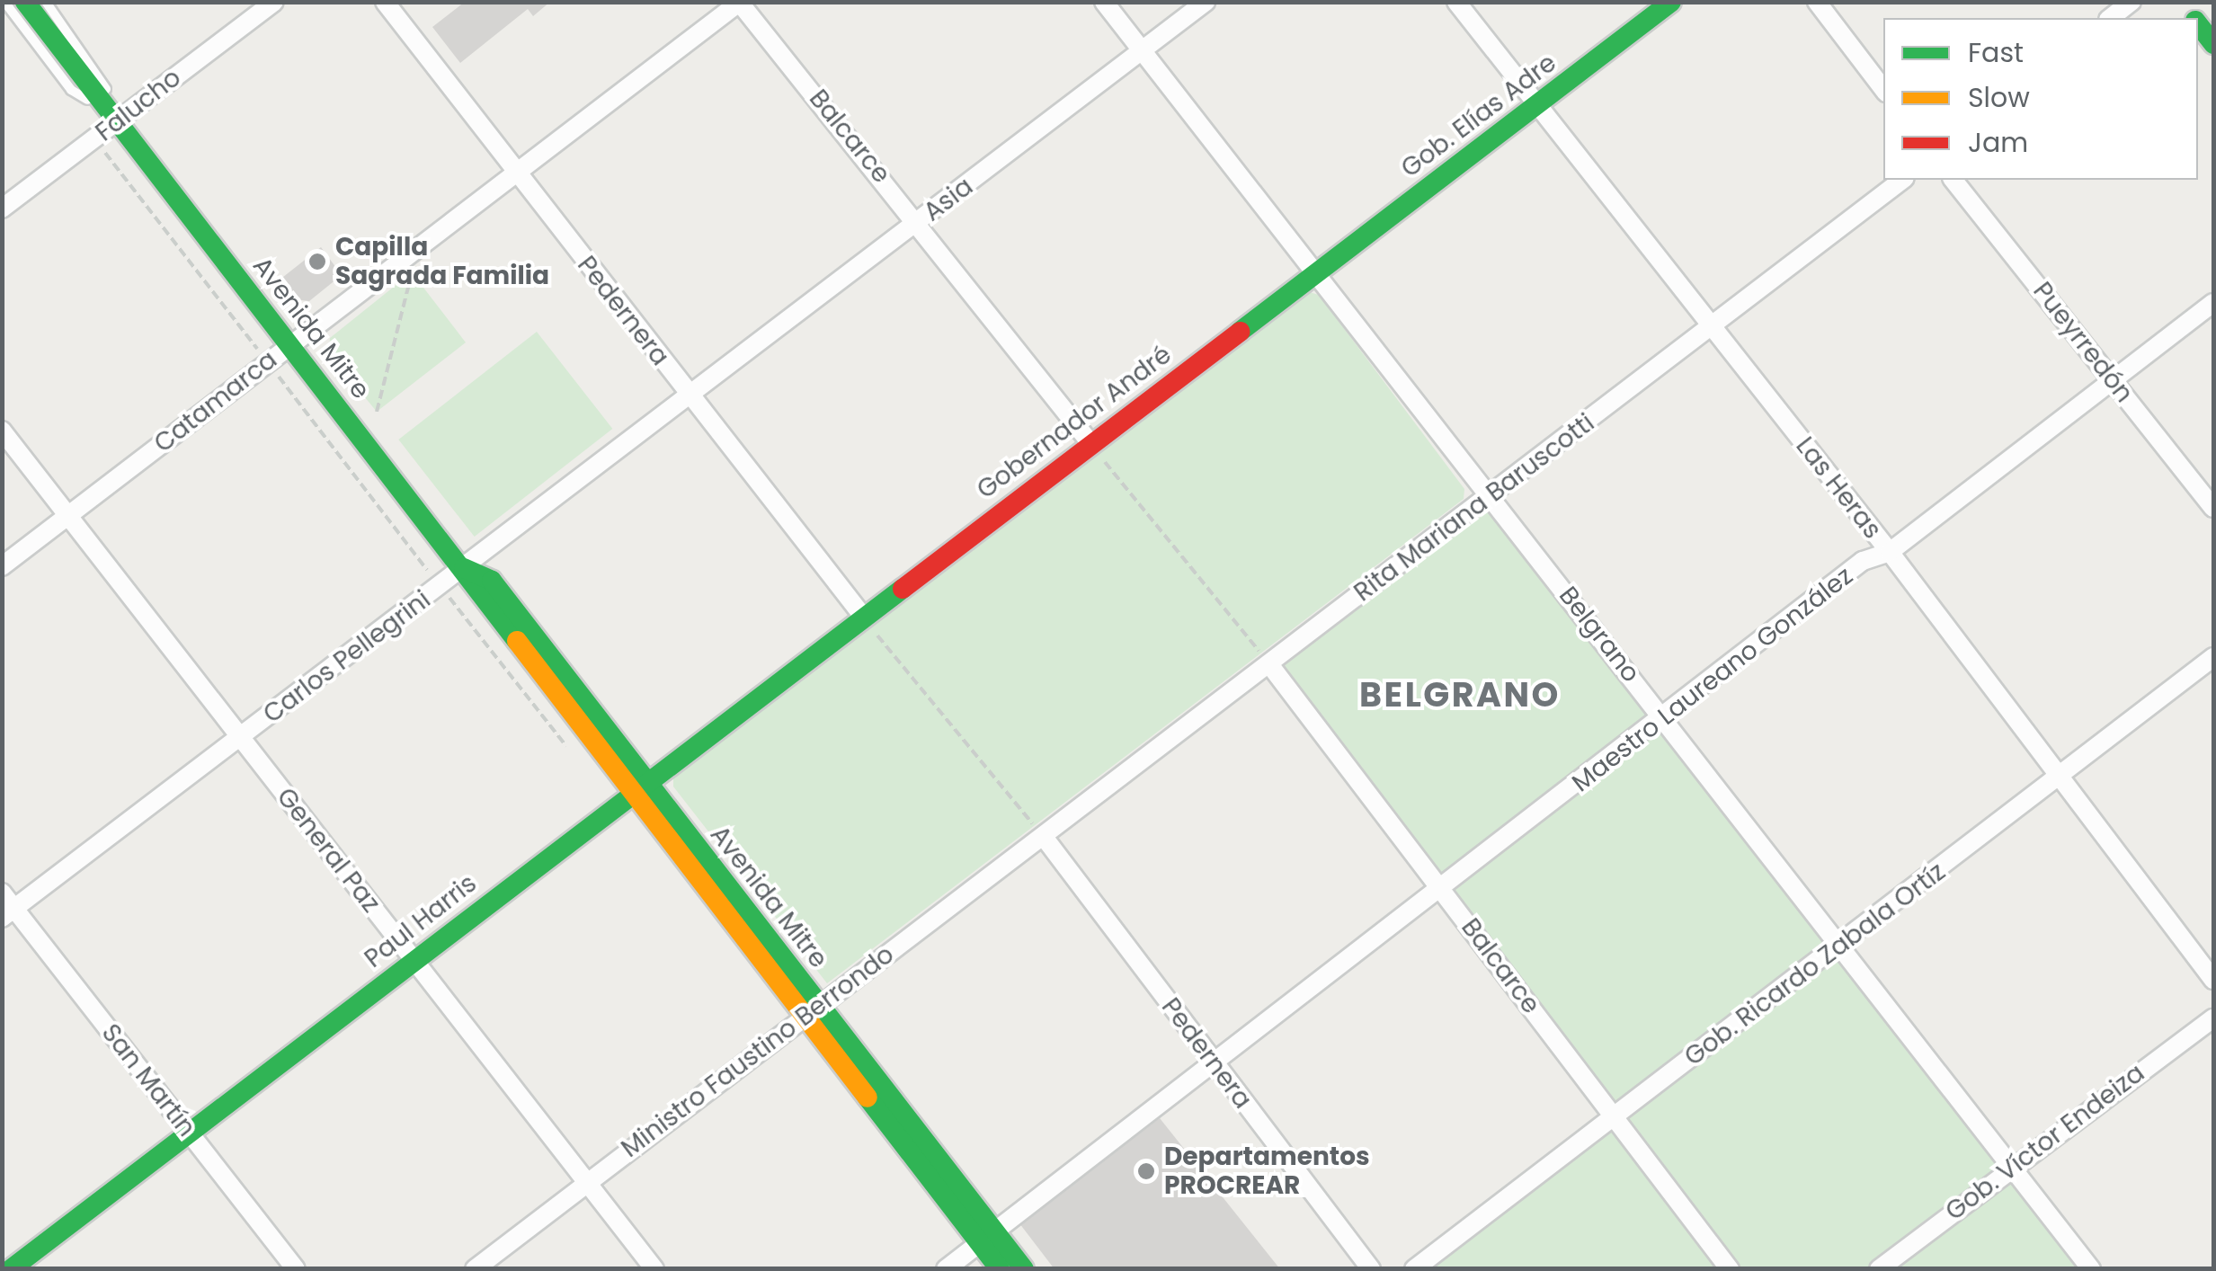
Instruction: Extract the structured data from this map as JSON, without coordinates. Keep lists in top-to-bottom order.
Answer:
{
  "streets": {
    "street": [
      "Falucho",
      "Gob. Elías Adre",
      "Balcarce",
      "Asia",
      "Pedernera",
      "Avenida Mitre",
      "Pueyrredón",
      "Catamarca",
      "Gobernador André",
      "Las Heras",
      "Rita Mariana Baruscotti",
      "Belgrano",
      "Carlos Pellegrini",
      "Maestro Laureano González",
      "General Paz",
      "Paul Harris",
      "Gob. Ricardo Zabala Ortíz",
      "Ministro Faustino Berrondo",
      "San Martín",
      "Gob. Víctor Endeiza"
    ]
  },
  "crossings": [
    ["Falucho", "Avenida Mitre"],
    ["Gob. Elías Adre", "Gobernador André"],
    ["Gob. Elías Adre", "Las Heras"],
    ["Gob. Elías Adre", "Belgrano"],
    ["Balcarce", "Asia"],
    ["Balcarce", "Catamarca"],
    ["Balcarce", "Gobernador André"],
    ["Balcarce", "Rita Mariana Baruscotti"],
    ["Balcarce", "Maestro Laureano González"],
    ["Balcarce", "Gob. Ricardo Zabala Ortíz"],
    ["Asia", "Pedernera"],
    ["Asia", "Belgrano"],
    ["Asia", "Carlos Pellegrini"],
    ["Pedernera", "Catamarca"],
    ["Pedernera", "Gobernador André"],
    ["Pedernera", "Rita Mariana Baruscotti"],
    ["Pedernera", "Carlos Pellegrini"],
    ["Pedernera", "Maestro Laureano González"],
    ["Pedernera", "Paul Harris"],
    ["Pedernera", "Ministro Faustino Berrondo"],
    ["Avenida Mitre", "Catamarca"],
    ["Avenida Mitre", "Carlos Pellegrini"],
    ["Avenida Mitre", "Maestro Laureano González"],
    ["Avenida Mitre", "Paul Harris"],
    ["Avenida Mitre", "Ministro Faustino Berrondo"],
    ["Pueyrredón", "Maestro Laureano González"],
    ["Catamarca", "General Paz"],
    ["Gobernador André", "Belgrano"],
    ["Gobernador André", "Paul Harris"],
    ["Las Heras", "Rita Mariana Baruscotti"],
    ["Las Heras", "Maestro Laureano González"],
    ["Las Heras", "Gob. Ricardo Zabala Ortíz"],
    ["Rita Mariana Baruscotti", "Belgrano"],
    ["Rita Mariana Baruscotti", "Ministro Faustino Berrondo"],
    ["Belgrano", "Maestro Laureano González"],
    ["Belgrano", "Gob. Ricardo Zabala Ortíz"],
    ["Belgrano", "Gob. Víctor Endeiza"],
    ["Carlos Pellegrini", "General Paz"],
    ["Carlos Pellegrini", "San Martín"],
    ["General Paz", "Paul Harris"],
    ["General Paz", "Ministro Faustino Berrondo"],
    ["Paul Harris", "San Martín"]
  ],
  "districts": ["BELGRANO"],
  "places": ["Capilla Sagrada Familia", "Departamentos PROCREAR"],
  "legend": ["Fast", "Slow", "Jam"]
}
